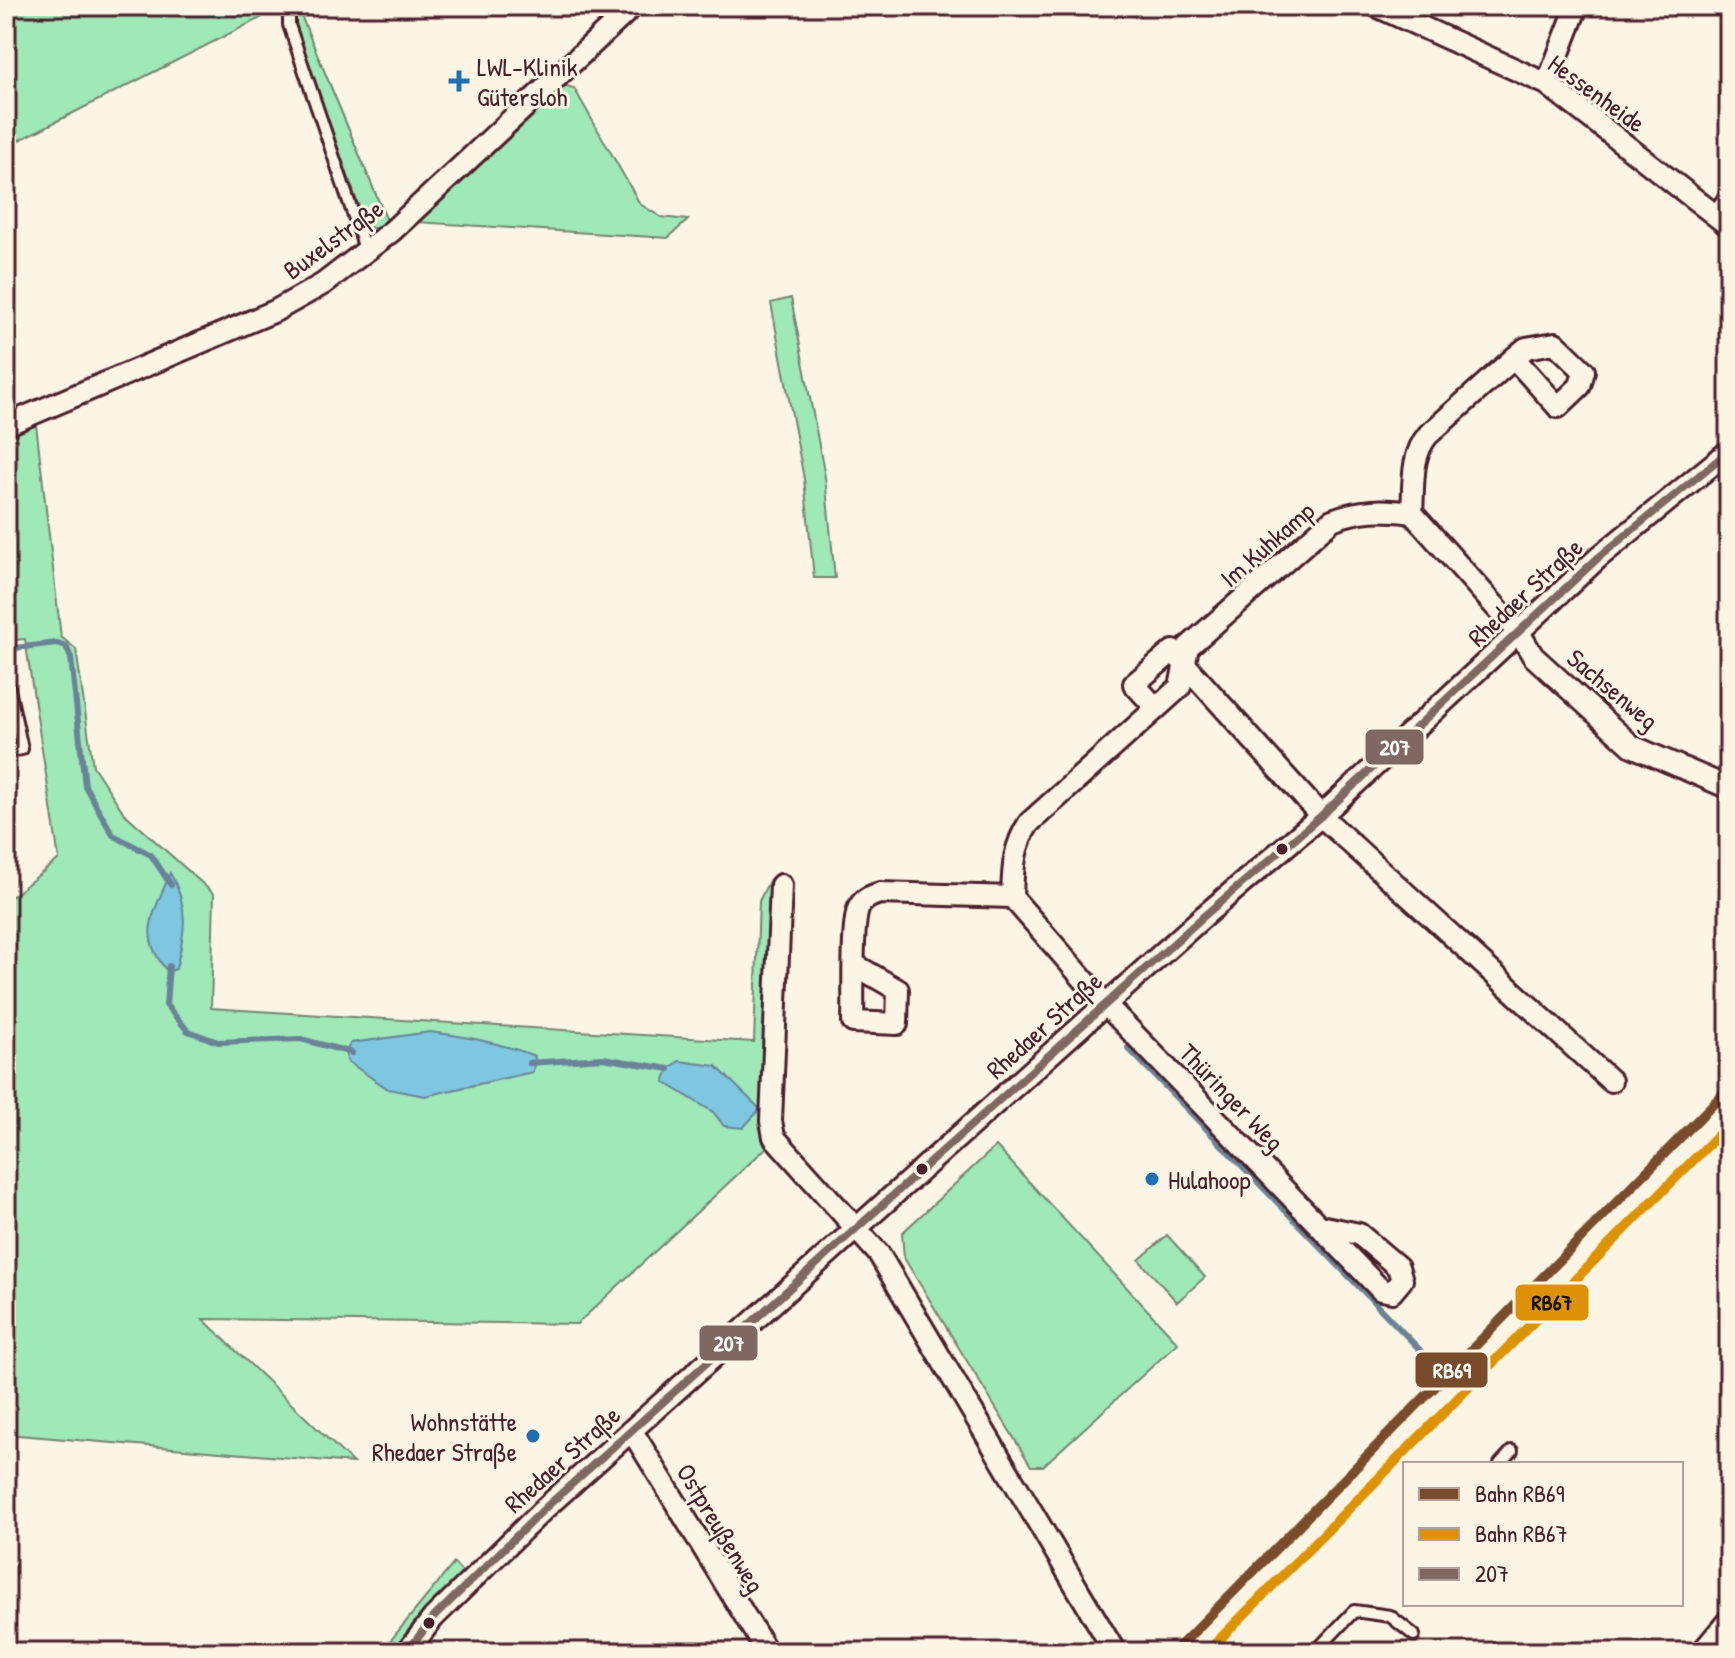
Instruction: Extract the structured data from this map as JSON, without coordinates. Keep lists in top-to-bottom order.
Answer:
{
  "streets": {
    "street": [
      "Hessenheide",
      "Buxelstraße",
      "Im Kuhkamp",
      "Rhedaer Straße",
      "Sachsenweg",
      "Thüringer Weg",
      "Ostpreußenweg"
    ]
  },
  "crossings": [
    ["Rhedaer Straße", "Sachsenweg"],
    ["Rhedaer Straße", "Thüringer Weg"],
    ["Rhedaer Straße", "Ostpreußenweg"]
  ],
  "places": {
    "health": ["LWL-Klinik Gütersloh"],
    "other": ["Hulahoop", "Wohnstätte Rhedaer Straße"]
  },
  "lines": ["transit line 207", "rail line RB69", "rail line RB67"],
  "legend": ["Bahn RB69", "Bahn RB67", "207"]
}
